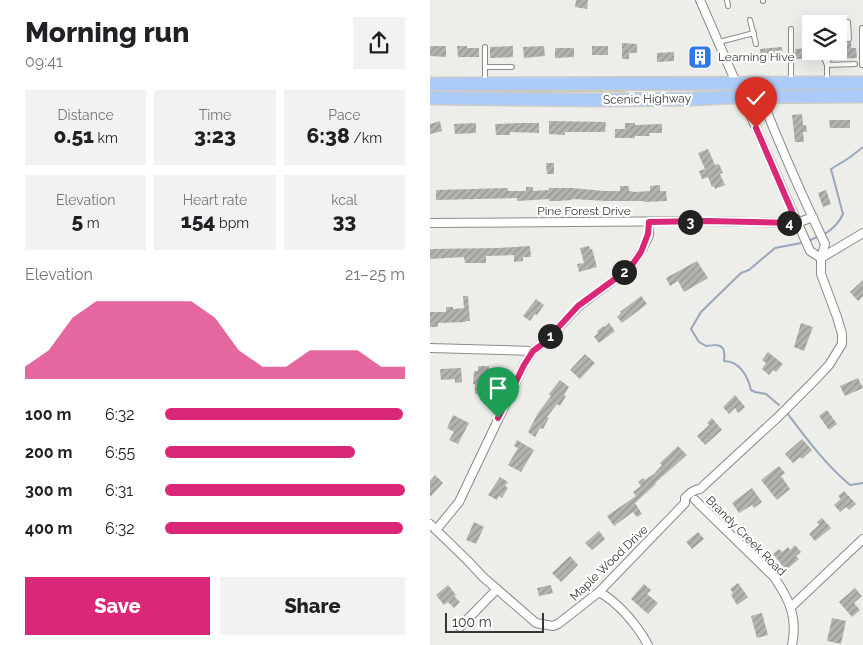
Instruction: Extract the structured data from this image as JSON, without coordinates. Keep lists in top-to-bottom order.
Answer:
{
  "streets": {
    "highway": ["Scenic Highway"],
    "street": ["Pine Forest Drive", "Brandy Creek Road", "Maple Wood Drive"]
  },
  "crossings": [
    ["Scenic Highway", "Maple Wood Drive"],
    ["Pine Forest Drive", "Maple Wood Drive"],
    ["Brandy Creek Road", "Maple Wood Drive"]
  ],
  "places": {
    "building": ["Learning Hive"]
  },
  "scale_bar": "100 m",
  "page": {
    "heading": ["Morning run", "09:41"],
    "stats": [
      ["Distance", "0.51 km"],
      ["Time", "3:23"],
      ["Pace", "6:38 /km"],
      ["Elevation", "5 m"],
      ["Heart rate", "154 bpm"],
      ["kcal", "33"]
    ],
    "pins": [
      "3",
      "4",
      "2",
      "1"
    ],
    "chart": ["Elevation", "21–25 m"],
    "list": [
      {
        "name": "100 m",
        "note": "6:32"
      },
      {
        "name": "200 m",
        "note": "6:55"
      },
      {
        "name": "300 m",
        "note": "6:31"
      },
      {
        "name": "400 m",
        "note": "6:32"
      }
    ],
    "buttons": ["Save", "Share"],
    "scale": "100 m"
  }
}
